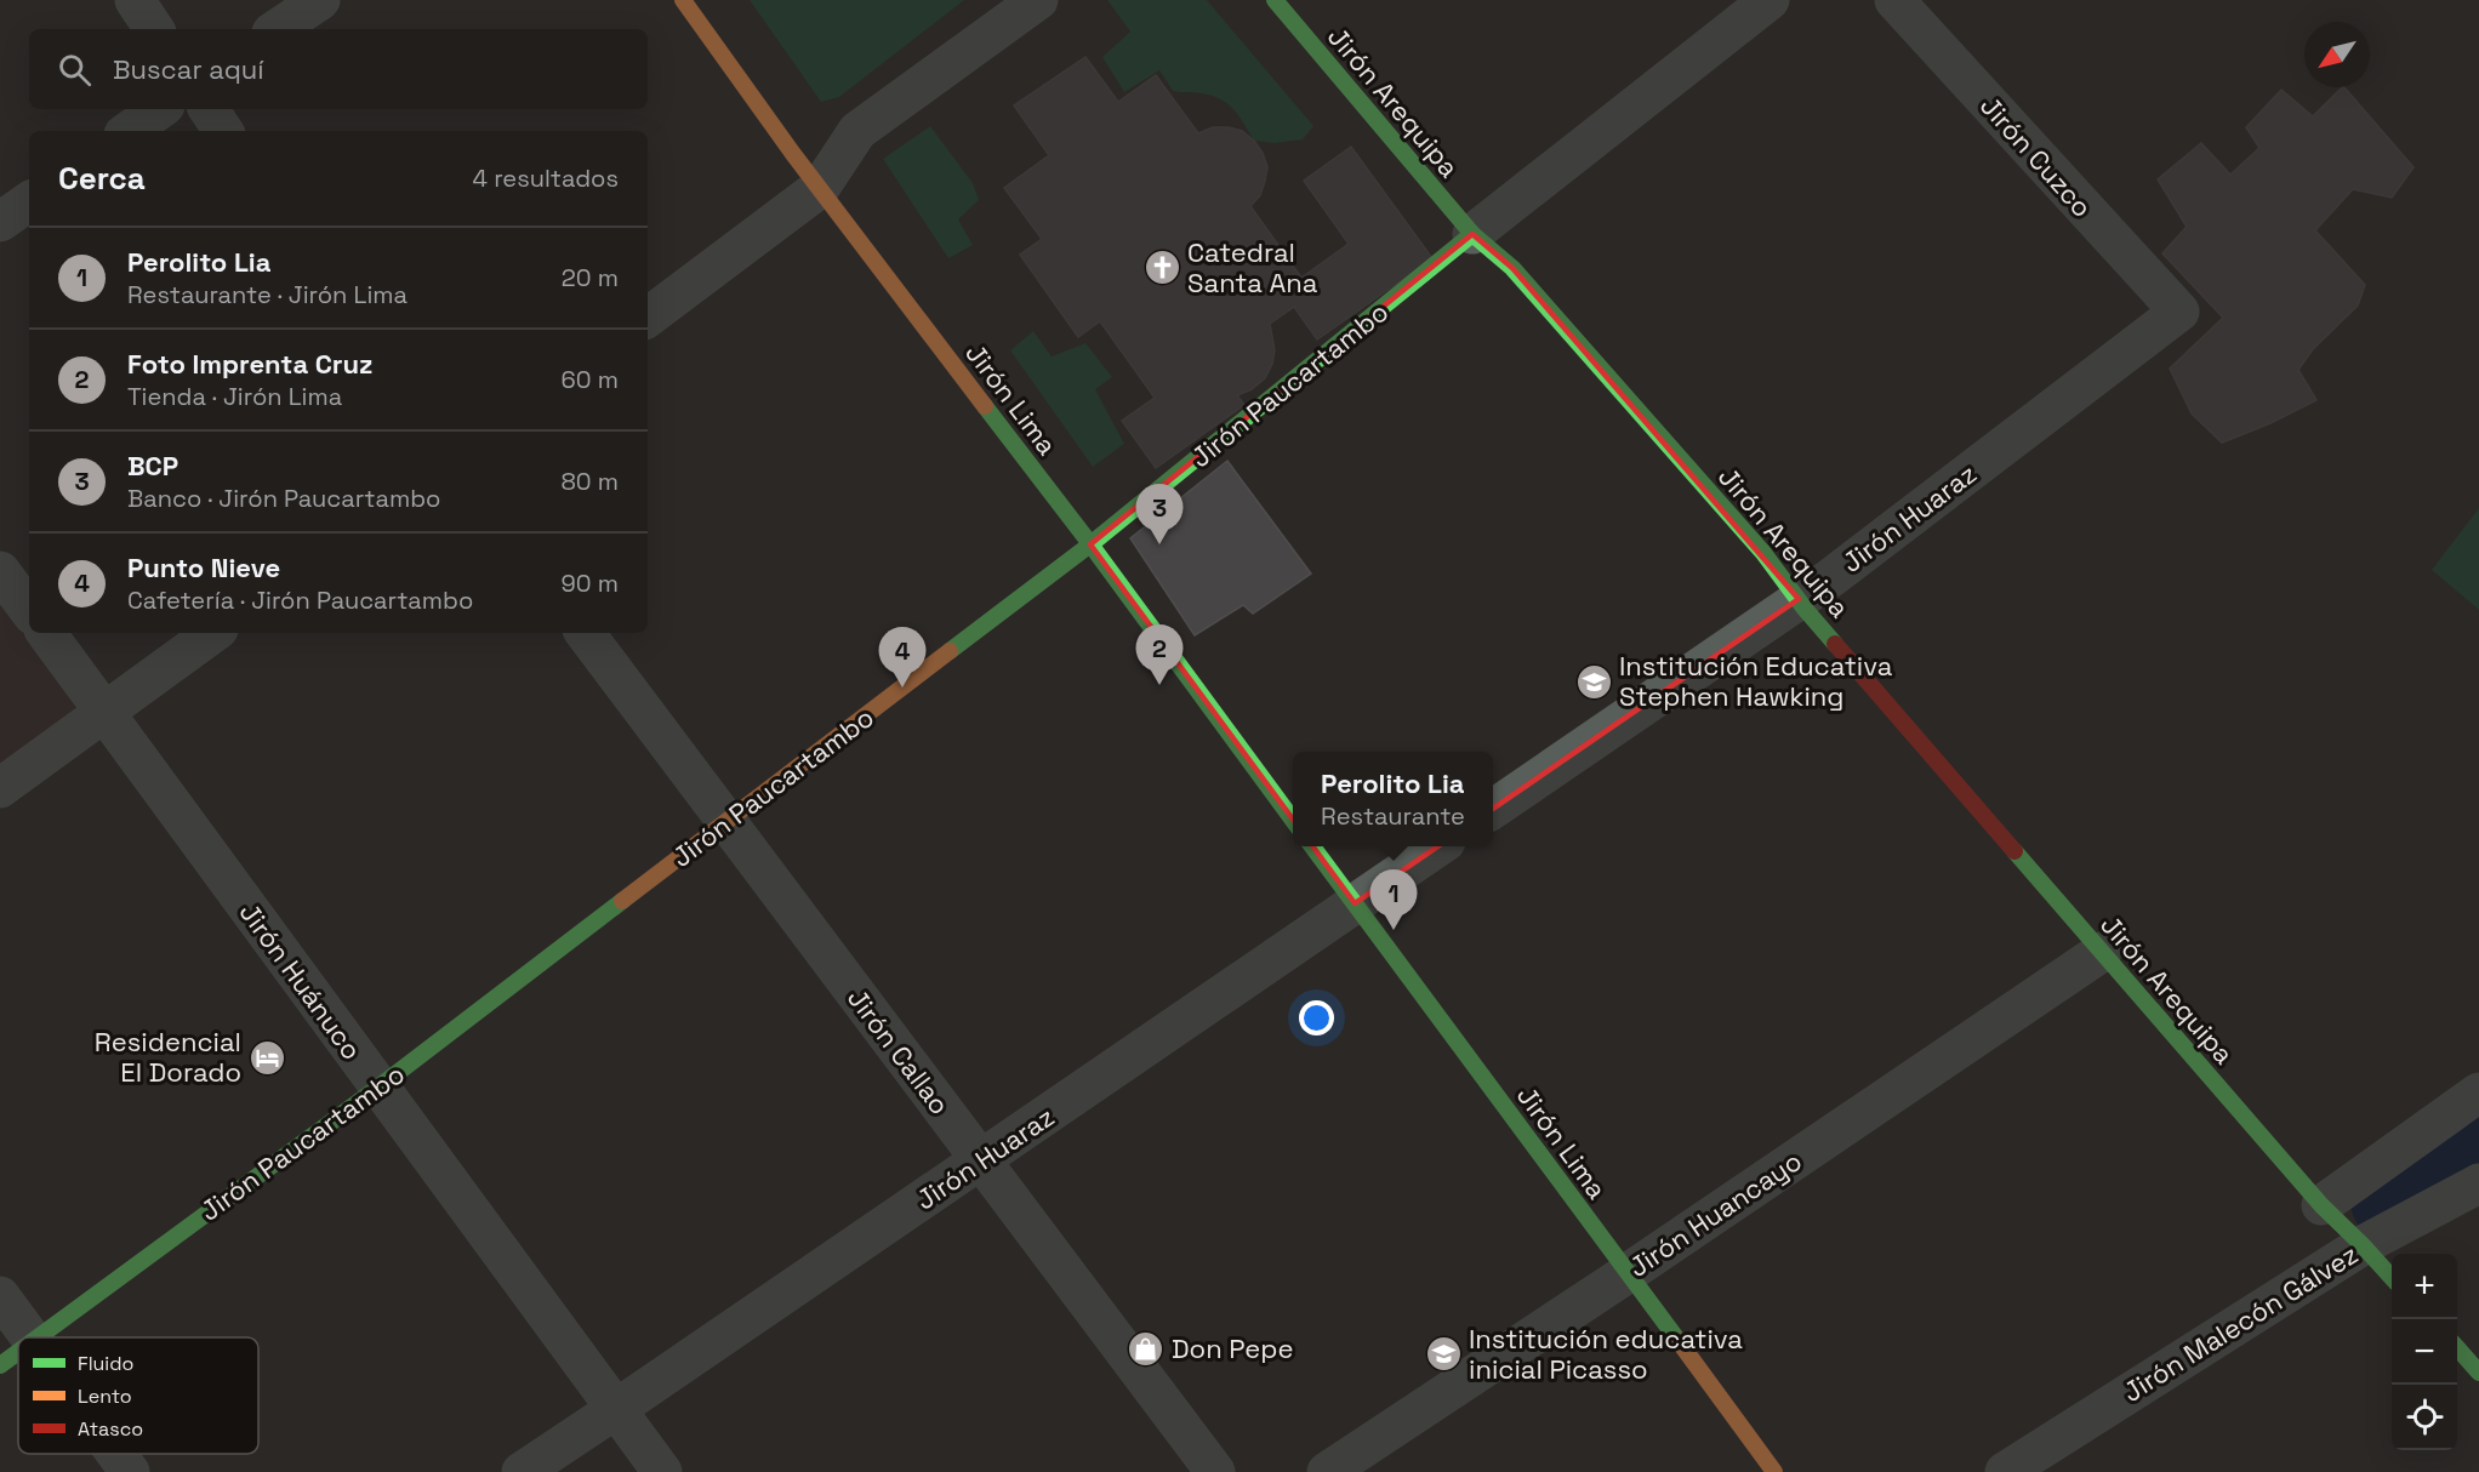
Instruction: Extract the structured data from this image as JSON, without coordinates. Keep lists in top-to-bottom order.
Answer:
{
  "streets": {
    "street": [
      "Jirón Arequipa",
      "Jirón Cuzco",
      "Jirón Paucartambo",
      "Jirón Lima",
      "Jirón Huaraz",
      "Jirón Huánuco",
      "Jirón Callao",
      "Jirón Huancayo",
      "Jirón Malecón Gálvez"
    ]
  },
  "crossings": [
    ["Jirón Arequipa", "Jirón Paucartambo"],
    ["Jirón Arequipa", "Jirón Huaraz"],
    ["Jirón Arequipa", "Jirón Huancayo"],
    ["Jirón Arequipa", "Jirón Malecón Gálvez"],
    ["Jirón Cuzco", "Jirón Huaraz"],
    ["Jirón Paucartambo", "Jirón Lima"],
    ["Jirón Paucartambo", "Jirón Huánuco"],
    ["Jirón Paucartambo", "Jirón Callao"],
    ["Jirón Lima", "Jirón Huaraz"],
    ["Jirón Lima", "Jirón Huancayo"],
    ["Jirón Huaraz", "Jirón Huánuco"],
    ["Jirón Huaraz", "Jirón Callao"]
  ],
  "places": {
    "church": ["Catedral Santa Ana"],
    "school or university": ["Institución Educativa Stephen Hawking", "Institución educativa inicial Picasso"],
    "hotel": ["Residencial El Dorado"],
    "shop": ["Don Pepe"]
  },
  "legend": ["Fluido", "Lento", "Atasco"],
  "north": "bottom left",
  "page": {
    "search": "Buscar aquí",
    "heading": ["Cerca", "4 resultados"],
    "list": [
      {
        "mark": "1",
        "name": "Perolito Lia",
        "note": "Restaurante · Jirón Lima",
        "value": "20 m"
      },
      {
        "mark": "2",
        "name": "Foto Imprenta Cruz",
        "note": "Tienda · Jirón Lima",
        "value": "60 m"
      },
      {
        "mark": "3",
        "name": "BCP",
        "note": "Banco · Jirón Paucartambo",
        "value": "80 m"
      },
      {
        "mark": "4",
        "name": "Punto Nieve",
        "note": "Cafetería · Jirón Paucartambo",
        "value": "90 m"
      }
    ],
    "pins": [
      "3",
      "2",
      "4",
      "1"
    ],
    "popup": ["Perolito Lia", "Restaurante"],
    "map_buttons": ["+", "−"]
  }
}
